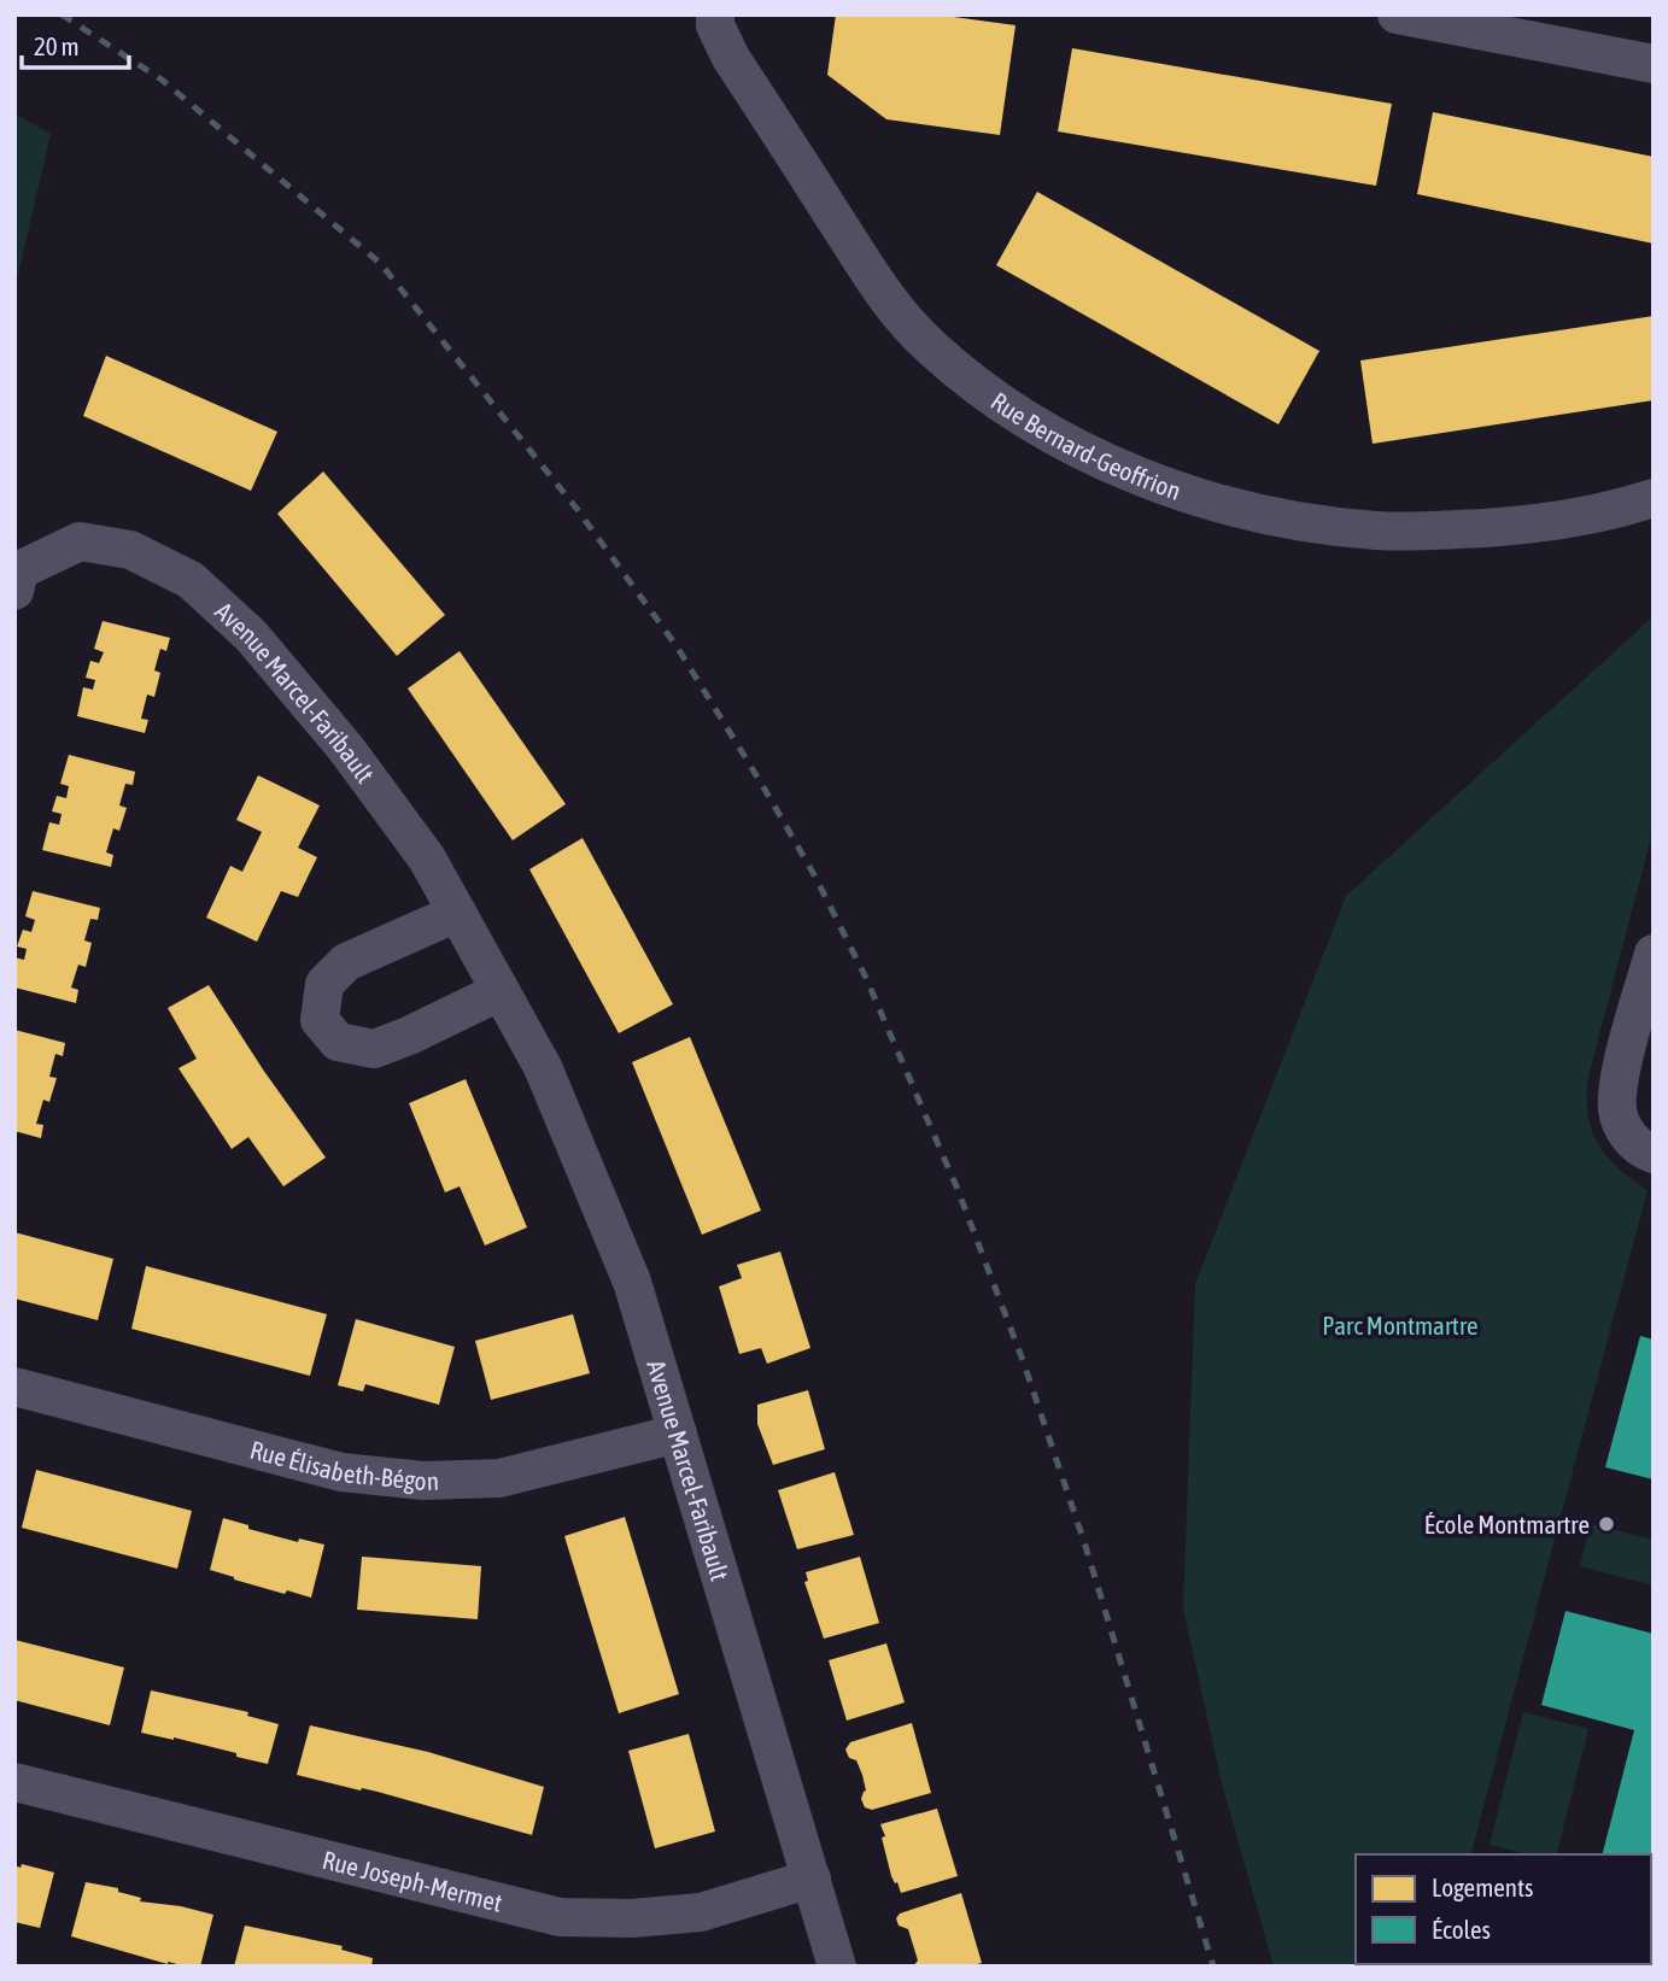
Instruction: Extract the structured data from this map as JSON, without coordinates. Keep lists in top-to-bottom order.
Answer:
{
  "streets": {
    "street": [
      "Rue Bernard-Geoffrion",
      "Avenue Marcel-Faribault",
      "Rue Élisabeth-Bégon",
      "Rue Joseph-Mermet"
    ]
  },
  "crossings": [
    ["Avenue Marcel-Faribault", "Rue Élisabeth-Bégon"],
    ["Avenue Marcel-Faribault", "Rue Joseph-Mermet"]
  ],
  "parks": ["Parc Montmartre"],
  "places": ["École Montmartre"],
  "legend": ["Logements", "Écoles"],
  "scale_bar": "20 m"
}
